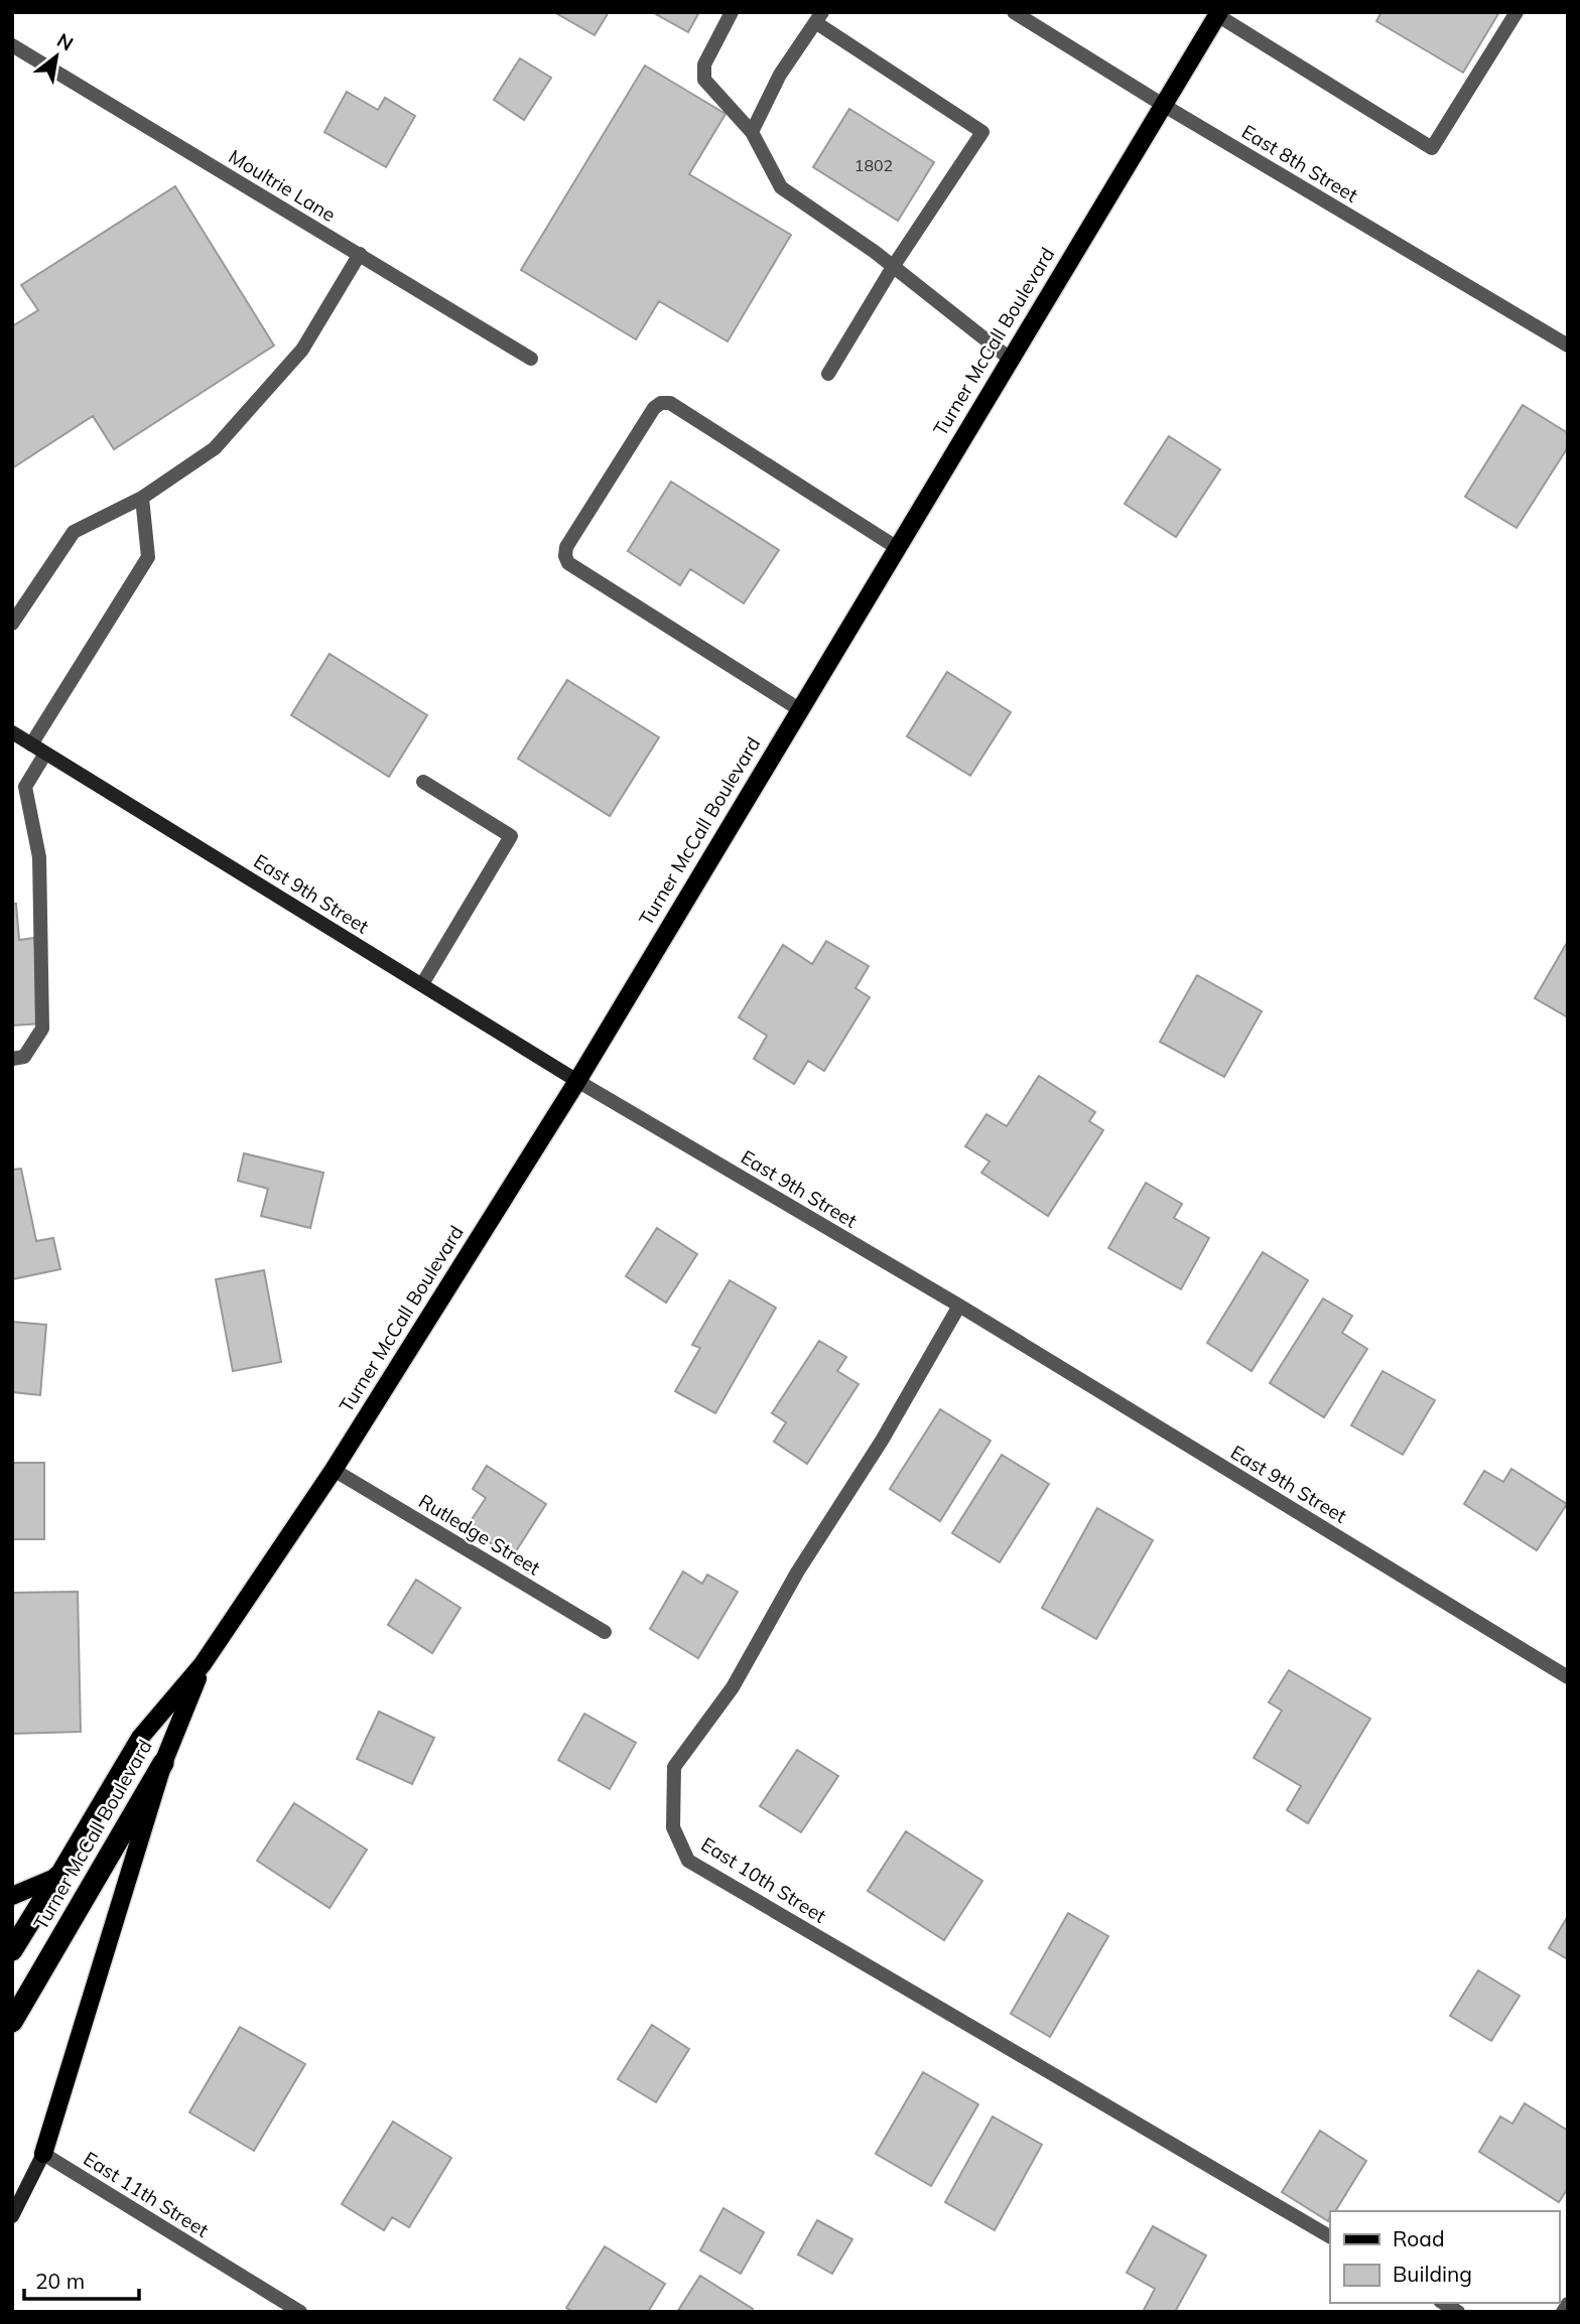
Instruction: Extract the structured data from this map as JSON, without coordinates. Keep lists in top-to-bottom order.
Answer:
{
  "streets": {
    "highway": ["Turner McCall Boulevard"],
    "street": [
      "East 8th Street",
      "Moultrie Lane",
      "East 9th Street",
      "Rutledge Street",
      "East 10th Street",
      "East 11th Street"
    ]
  },
  "crossings": [
    ["East 8th Street", "Turner McCall Boulevard"],
    ["Turner McCall Boulevard", "East 9th Street"],
    ["Turner McCall Boulevard", "Rutledge Street"],
    ["East 9th Street", "East 10th Street"]
  ],
  "house_numbers": ["1802"],
  "legend": ["Road", "Building"],
  "scale_bar": "20 m",
  "north": "top right"
}
